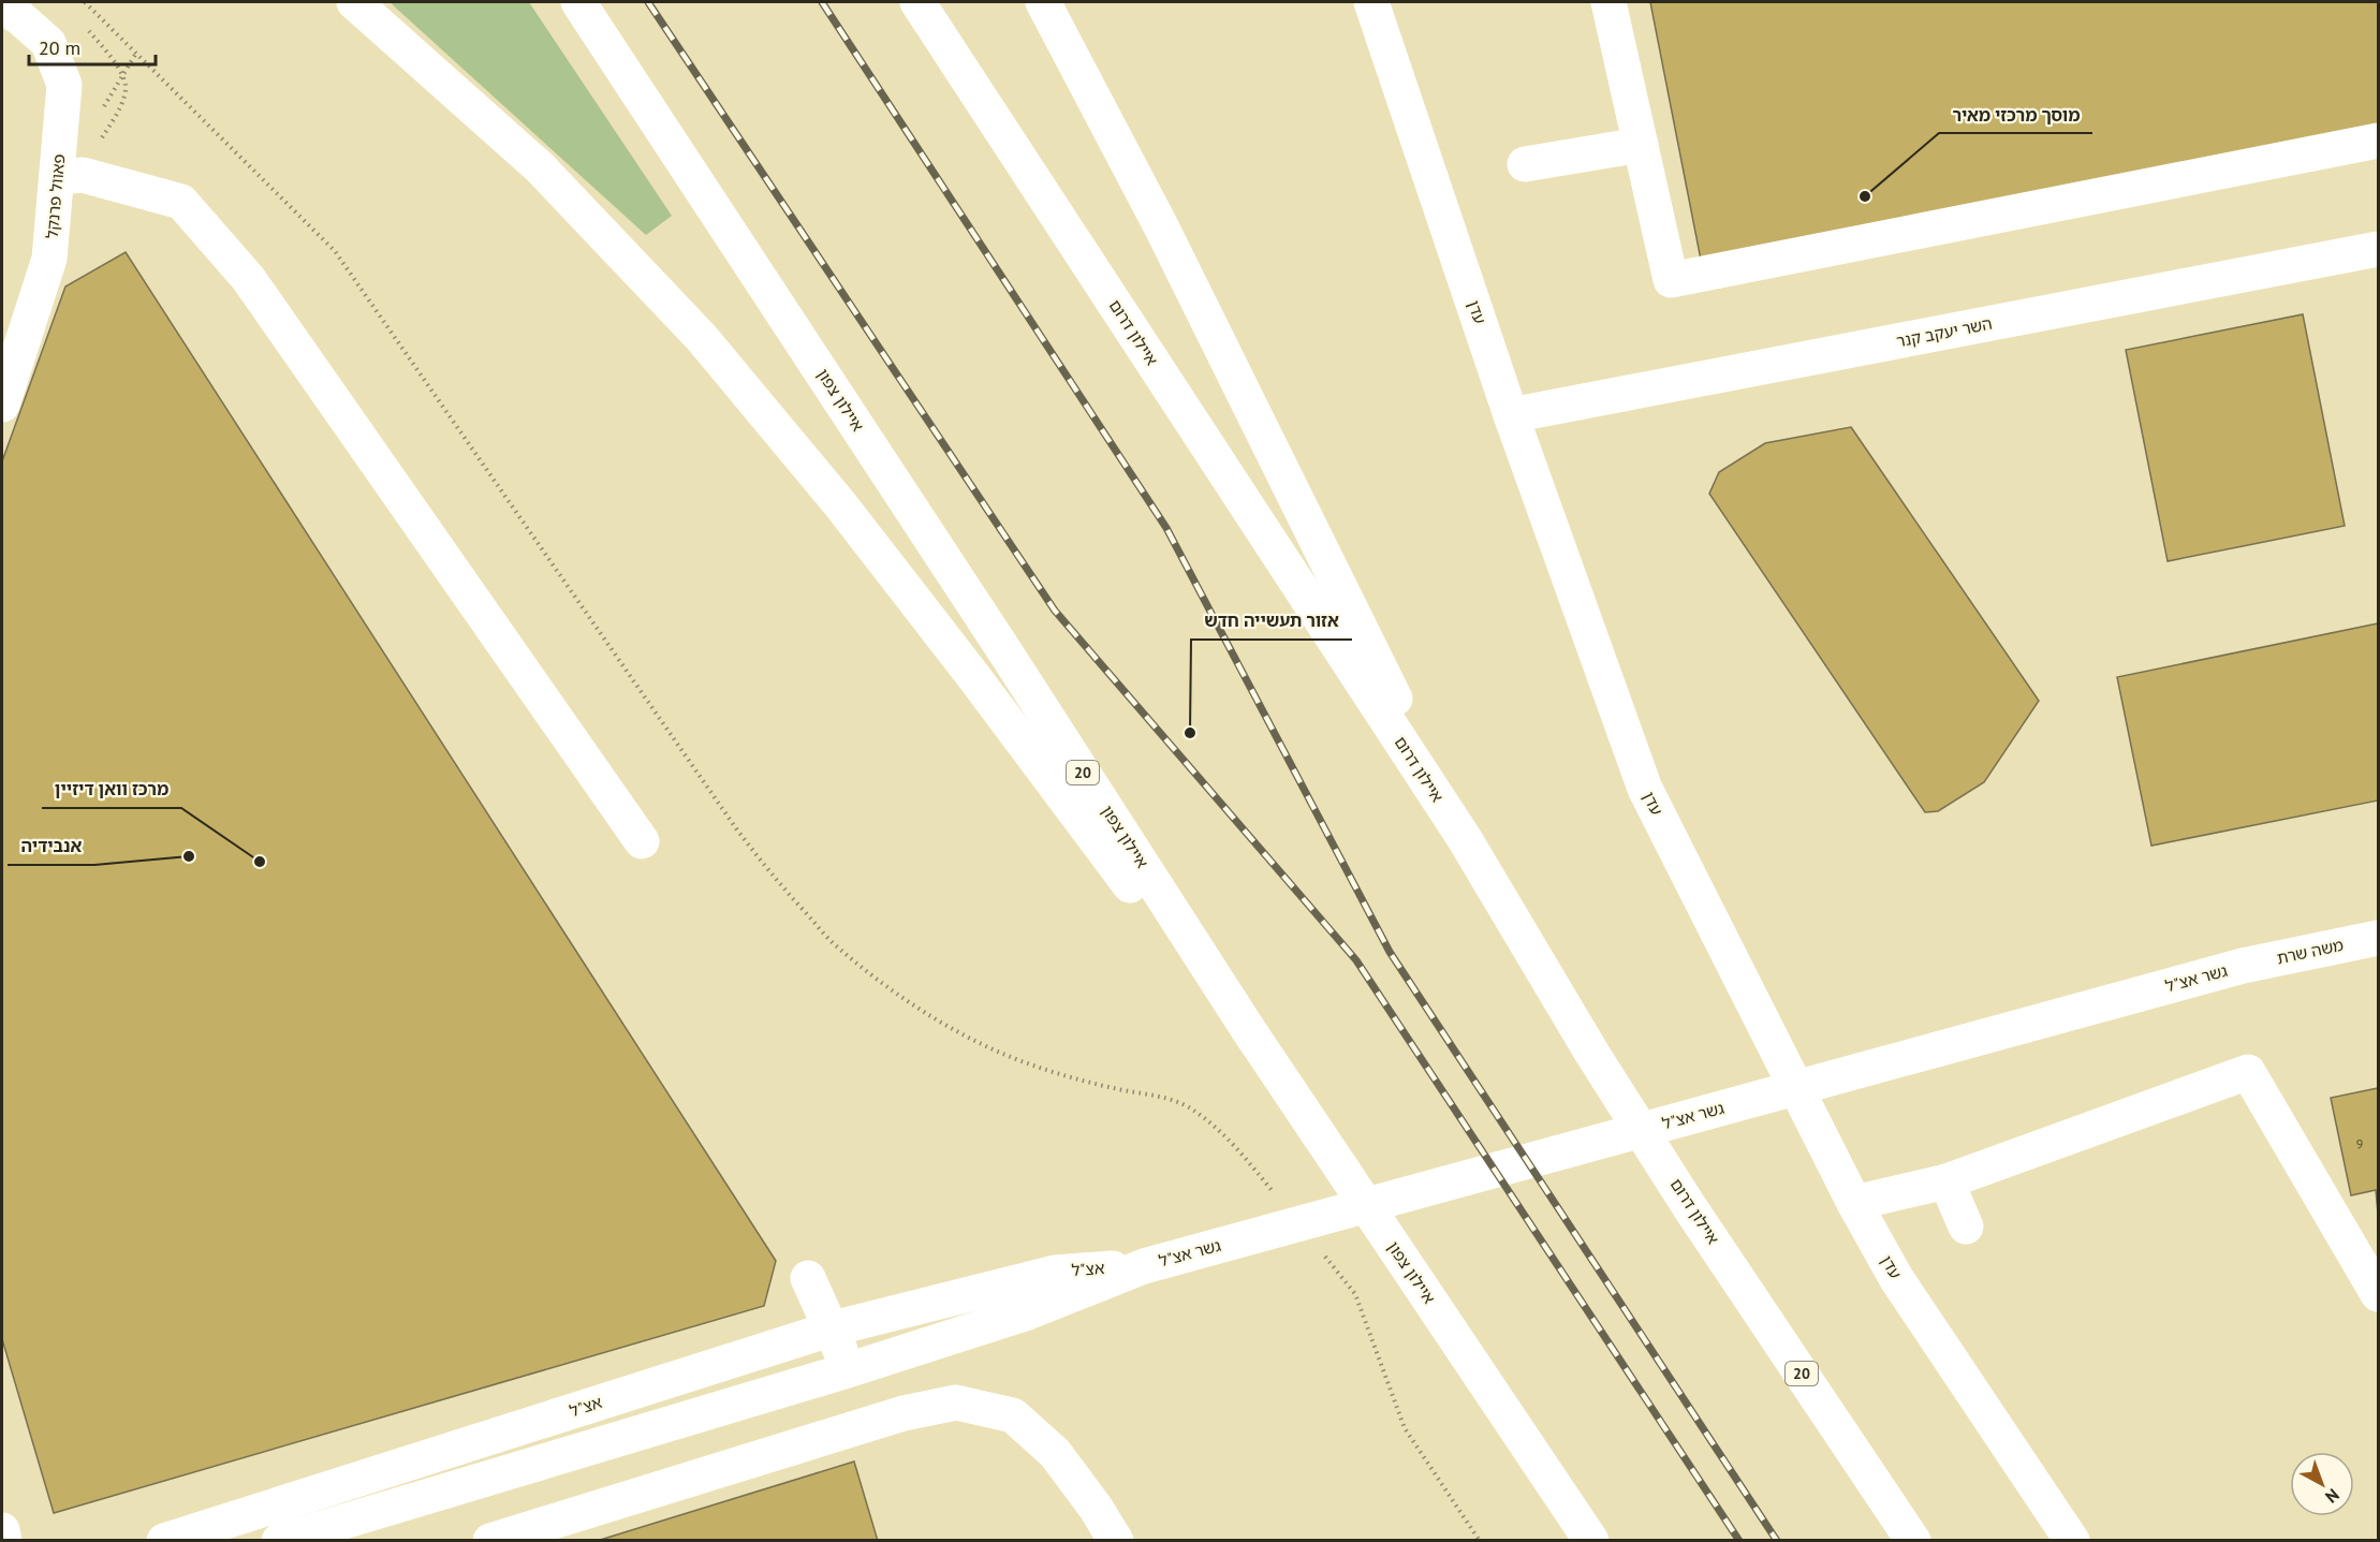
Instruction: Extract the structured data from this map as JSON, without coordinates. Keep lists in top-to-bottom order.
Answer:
{
  "streets": {
    "main road": [
      "פאוול פרנקל",
      "עדן",
      "איילון דרום",
      "השר יעקב קנר",
      "איילון צפון",
      "20",
      "משה שרת",
      "גשר אצ\"ל",
      "אצ\"ל"
    ]
  },
  "crossings": [
    ["עדן", "השר יעקב קנר"],
    ["משה שרת", "גשר אצ\"ל"],
    ["גשר אצ\"ל", "אצ\"ל"]
  ],
  "places": [
    "מוסך מרכזי מאיר",
    "אזור תעשייה חדש",
    "אנבידיה",
    "מרכז וואן דיזיין"
  ],
  "house_numbers": ["9"],
  "scale_bar": "20 m",
  "north": "bottom right"
}
